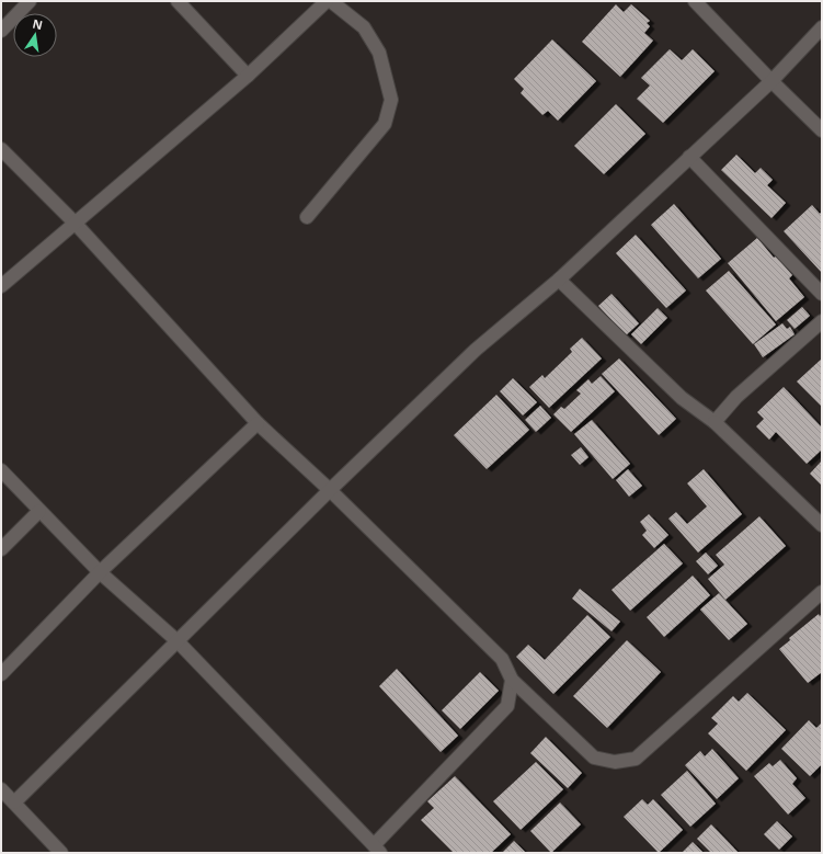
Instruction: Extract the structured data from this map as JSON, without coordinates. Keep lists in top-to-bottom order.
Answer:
{
  "north": "top"
}
